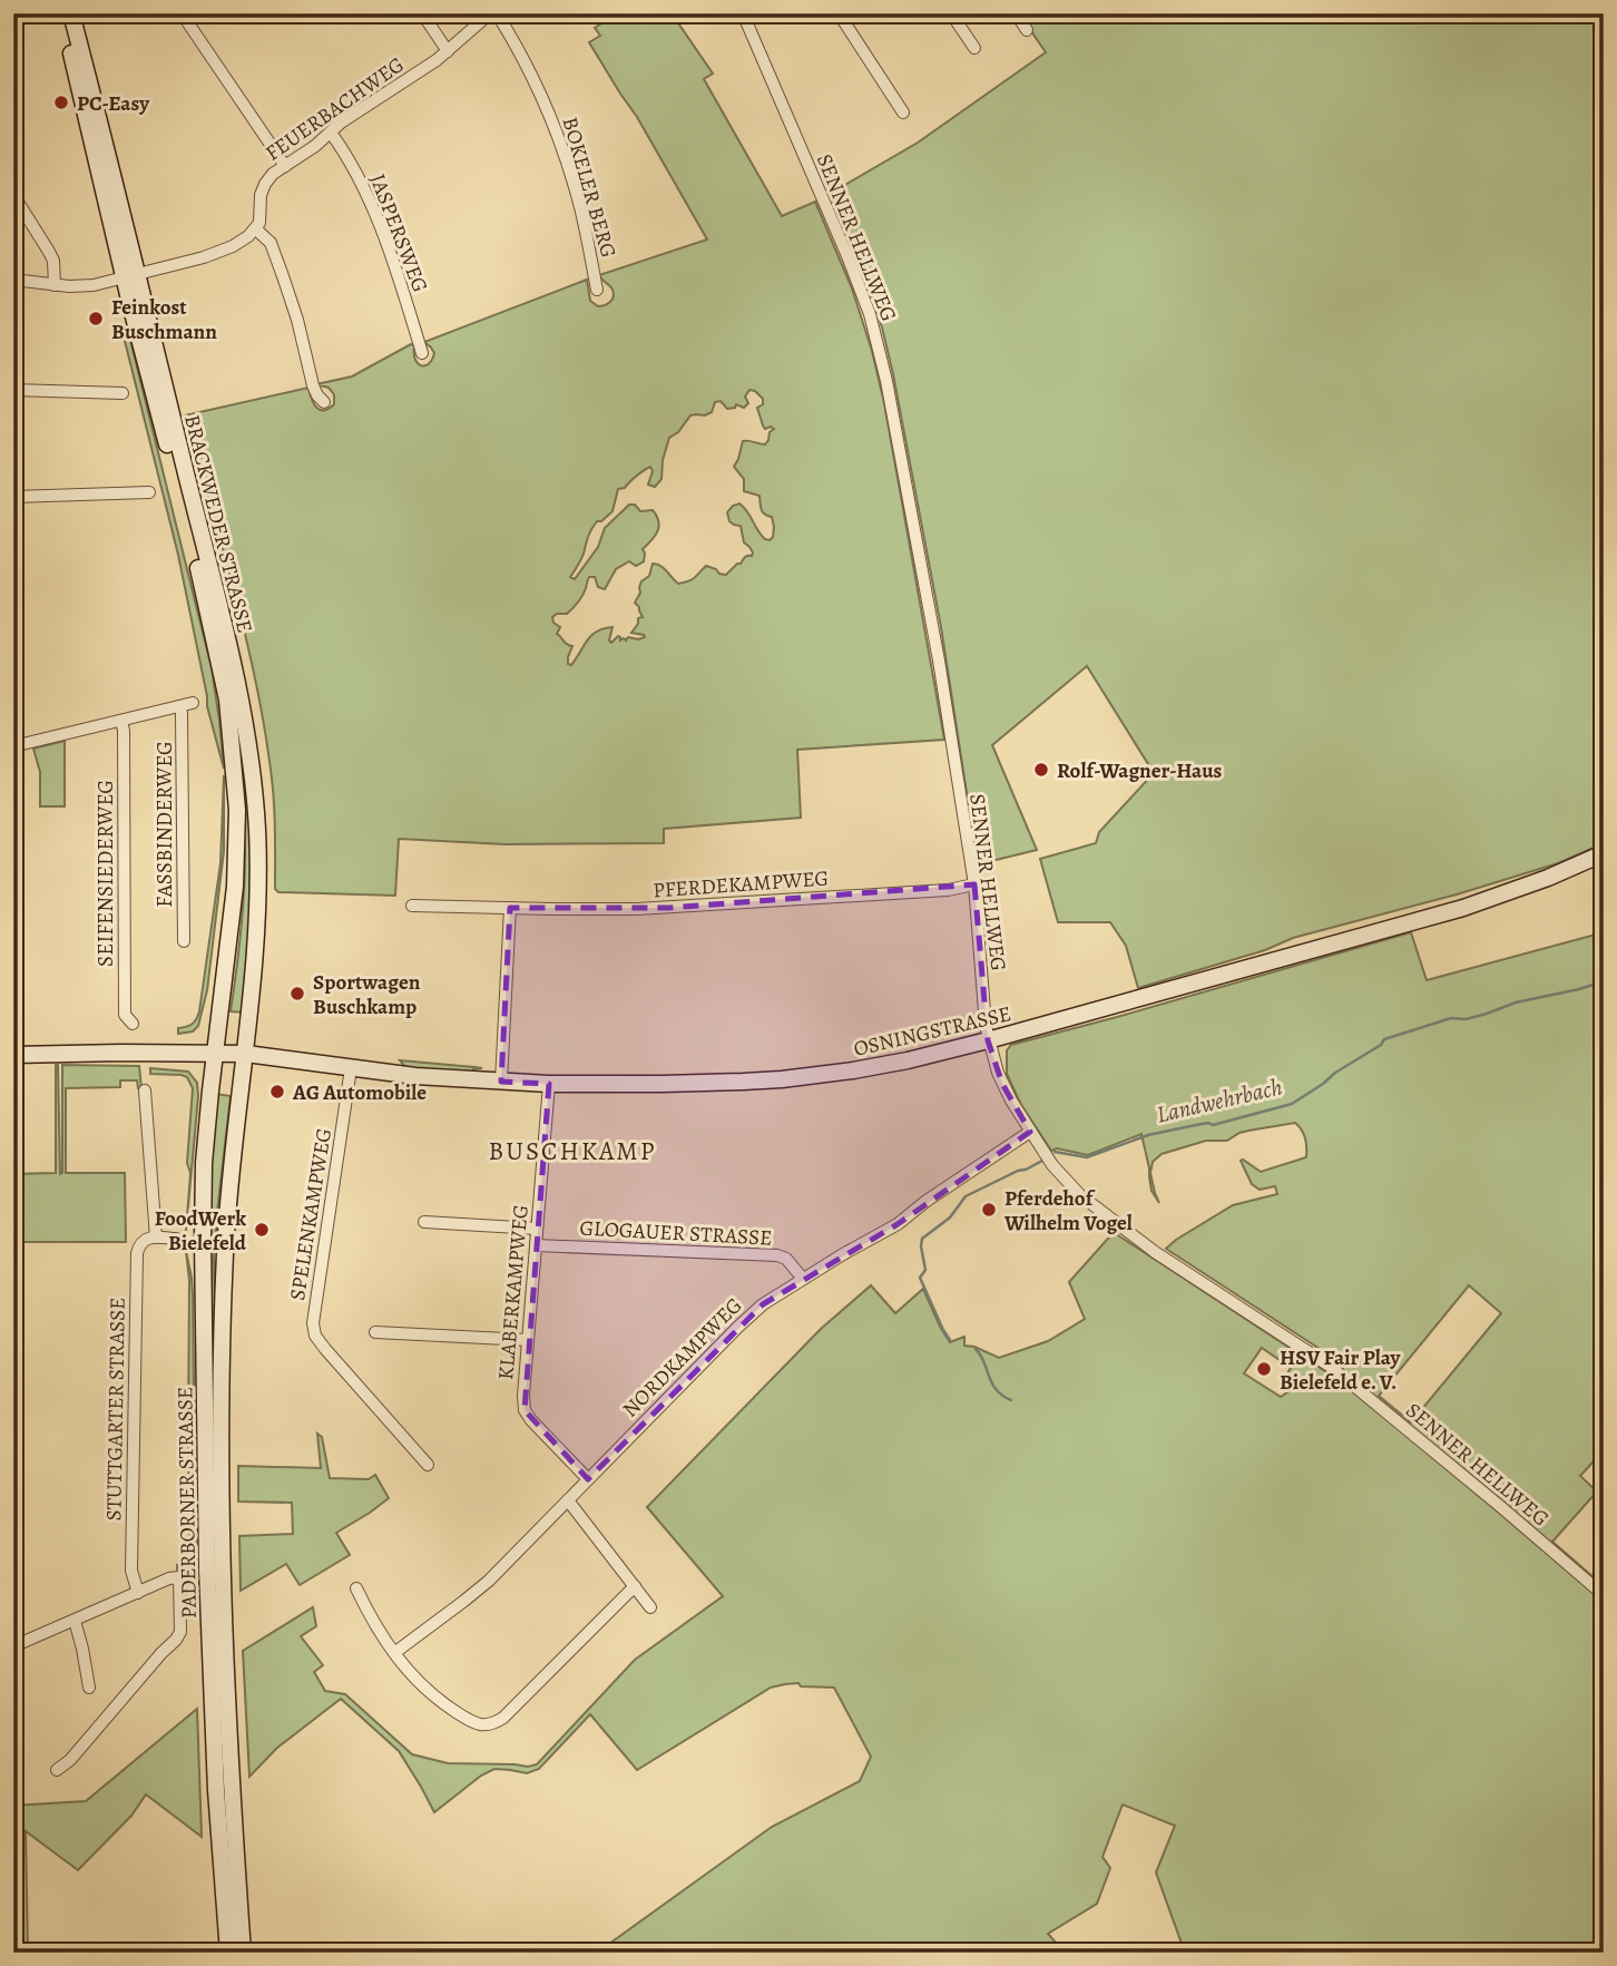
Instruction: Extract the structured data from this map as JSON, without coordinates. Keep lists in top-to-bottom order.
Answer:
{
  "streets": {
    "main road": ["BRACKWEDER STRASSE", "OSNINGSTRASSE", "PADERBORNER STRASSE"],
    "street": [
      "FEUERBACHWEG",
      "BOKELER BERG",
      "JASPERSWEG",
      "SENNER HELLWEG",
      "FASSBINDERWEG",
      "SEIFENSIEDERWEG",
      "PFERDEKAMPWEG",
      "SPELENKAMPWEG",
      "GLOGAUER STRASSE",
      "KLABERKAMPWEG",
      "NORDKAMPWEG",
      "STUTTGARTER STRASSE"
    ]
  },
  "crossings": [
    ["FEUERBACHWEG", "JASPERSWEG"],
    ["SENNER HELLWEG", "PFERDEKAMPWEG"],
    ["SENNER HELLWEG", "OSNINGSTRASSE"],
    ["SENNER HELLWEG", "NORDKAMPWEG"],
    ["BRACKWEDER STRASSE", "OSNINGSTRASSE"],
    ["BRACKWEDER STRASSE", "PADERBORNER STRASSE"],
    ["FASSBINDERWEG", "SEIFENSIEDERWEG"],
    ["OSNINGSTRASSE", "SPELENKAMPWEG"],
    ["OSNINGSTRASSE", "KLABERKAMPWEG"],
    ["OSNINGSTRASSE", "PADERBORNER STRASSE"],
    ["GLOGAUER STRASSE", "KLABERKAMPWEG"],
    ["GLOGAUER STRASSE", "NORDKAMPWEG"],
    ["KLABERKAMPWEG", "NORDKAMPWEG"]
  ],
  "districts": ["BUSCHKAMP"],
  "water": ["Landwehrbach"],
  "places": [
    "PC-Easy",
    "Feinkost Buschmann",
    "Rolf-Wagner-Haus",
    "Sportwagen Buschkamp",
    "AG Automobile",
    "Pferdehof Wilhelm Vogel",
    "FoodWerk Bielefeld",
    "HSV Fair Play Bielefeld e. V."
  ]
}
